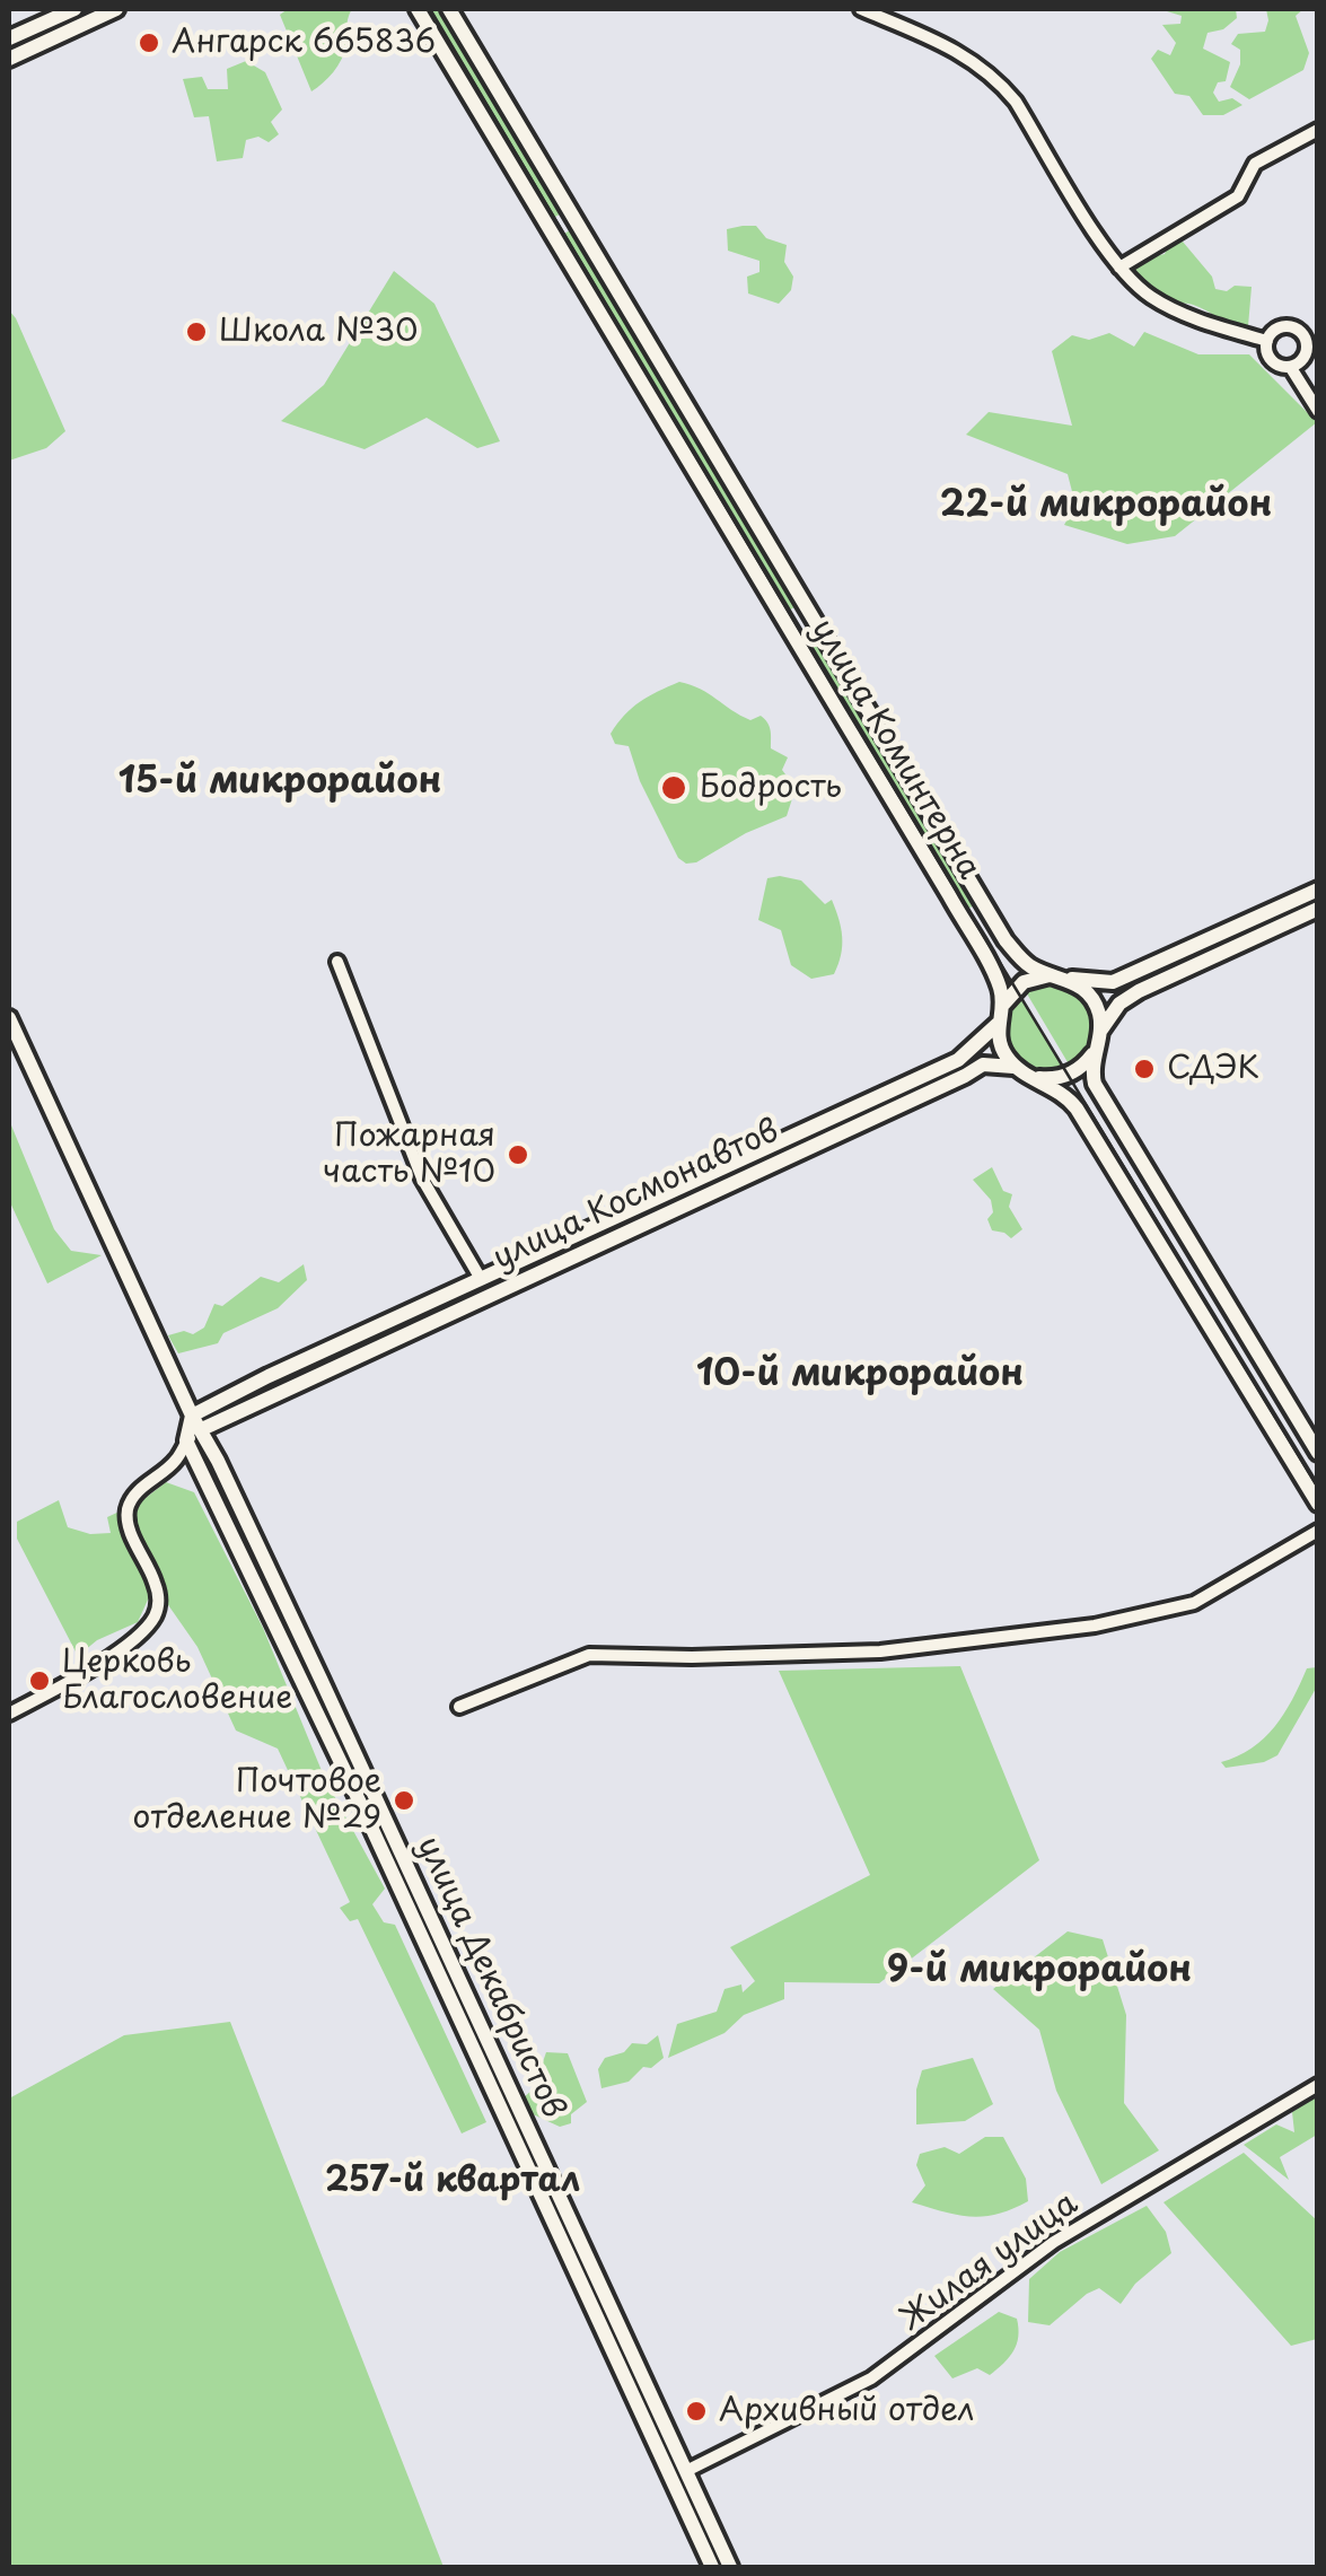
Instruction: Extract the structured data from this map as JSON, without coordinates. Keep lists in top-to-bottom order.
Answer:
{
  "streets": {
    "street": [
      "улица Коминтерна",
      "улица Космонавтов",
      "улица Декабристов",
      "Жилая улица"
    ]
  },
  "crossings": [
    ["улица Коминтерна", "улица Космонавтов"],
    ["улица Космонавтов", "улица Декабристов"],
    ["улица Декабристов", "Жилая улица"]
  ],
  "districts": [
    "22-й микрорайон",
    "15-й микрорайон",
    "10-й микрорайон",
    "9-й микрорайон",
    "257-й квартал"
  ],
  "places": [
    "Ангарск 665836",
    "Школа №30",
    "Бодрость",
    "СДЭК",
    "Пожарная часть №10",
    "Церковь Благословение",
    "Почтовое отделение №29",
    "Архивный отдел"
  ]
}
